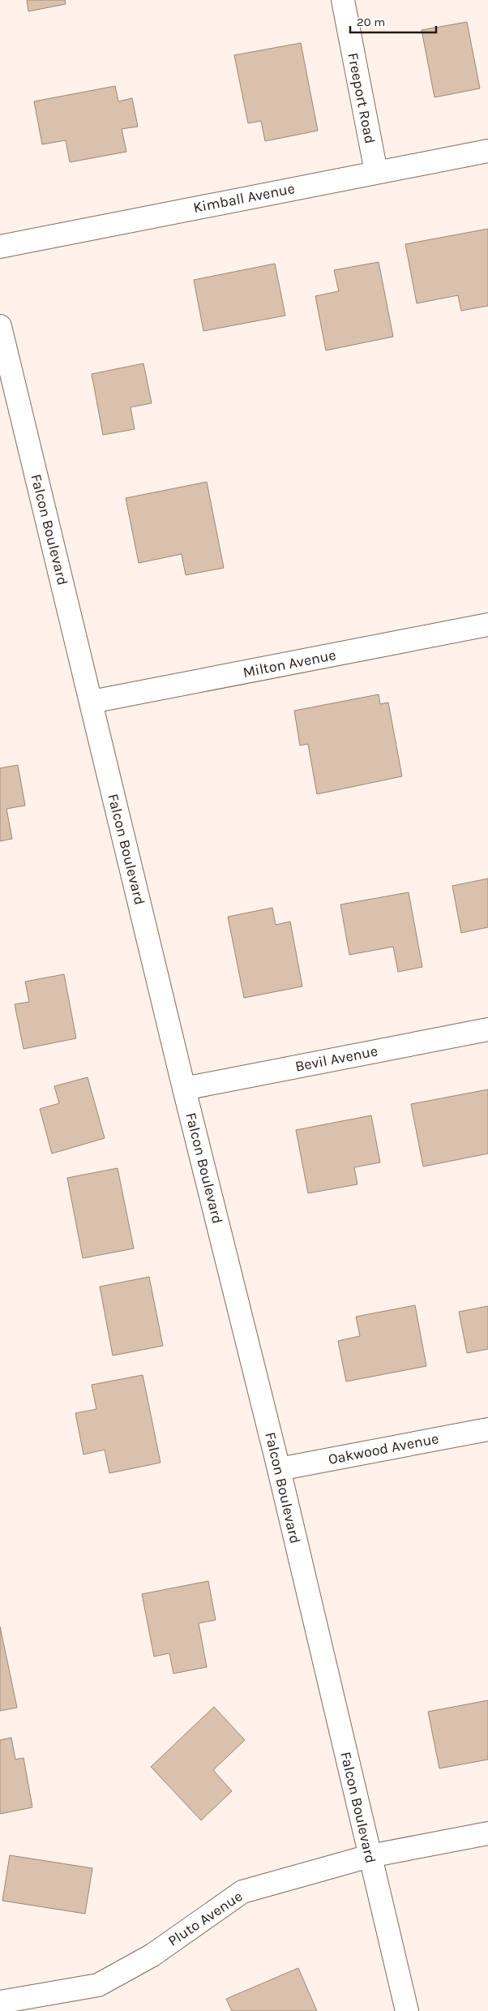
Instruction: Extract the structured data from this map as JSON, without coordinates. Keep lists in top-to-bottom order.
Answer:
{
  "streets": {
    "street": [
      "Freeport Road",
      "Kimball Avenue",
      "Falcon Boulevard",
      "Milton Avenue",
      "Bevil Avenue",
      "Oakwood Avenue",
      "Pluto Avenue"
    ]
  },
  "crossings": [
    ["Freeport Road", "Kimball Avenue"],
    ["Falcon Boulevard", "Milton Avenue"],
    ["Falcon Boulevard", "Bevil Avenue"],
    ["Falcon Boulevard", "Oakwood Avenue"],
    ["Falcon Boulevard", "Pluto Avenue"]
  ],
  "scale_bar": "20 m"
}
